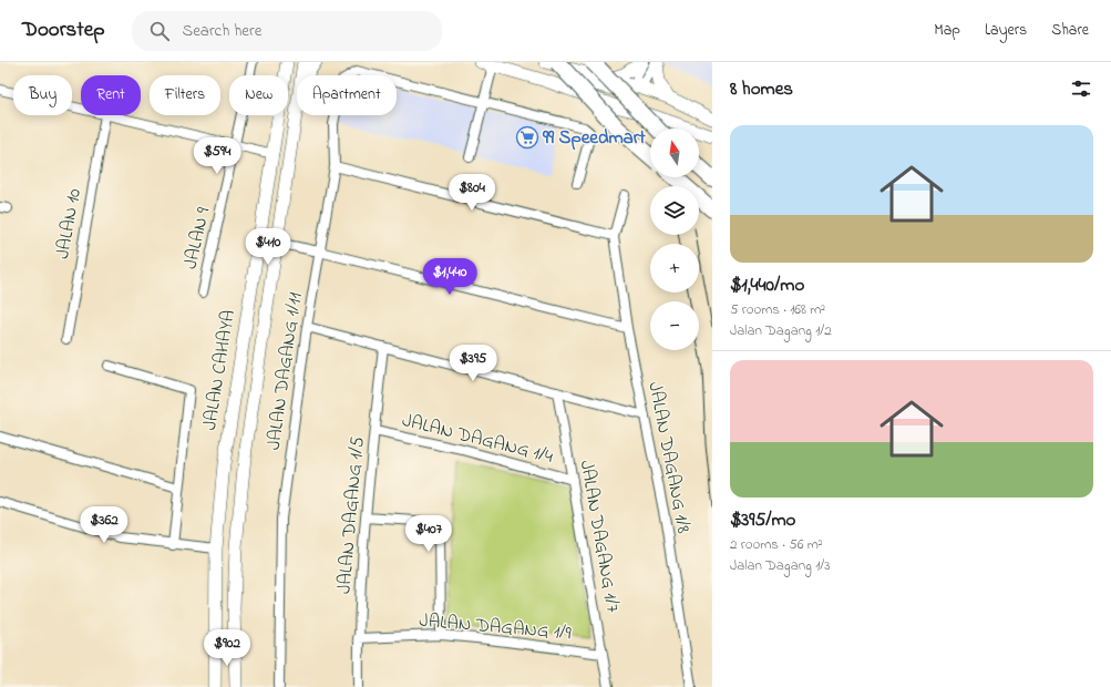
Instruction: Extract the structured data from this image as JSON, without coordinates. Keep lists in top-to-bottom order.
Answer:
{
  "streets": {
    "main road": ["JALAN CAHAYA"],
    "street": [
      "JALAN 10",
      "JALAN 9",
      "JALAN DAGANG 1/11",
      "JALAN DAGANG 1/4",
      "JALAN DAGANG 1/8",
      "JALAN DAGANG 1/5",
      "JALAN DAGANG 1/7",
      "JALAN DAGANG 1/9"
    ]
  },
  "crossings": [
    ["JALAN DAGANG 1/4", "JALAN DAGANG 1/5"],
    ["JALAN DAGANG 1/4", "JALAN DAGANG 1/7"],
    ["JALAN DAGANG 1/5", "JALAN DAGANG 1/9"],
    ["JALAN DAGANG 1/7", "JALAN DAGANG 1/9"]
  ],
  "places": {
    "supermarket": ["99 Speedmart"]
  },
  "north": "top",
  "page": {
    "header": "Doorstep",
    "search": "Search here",
    "nav": ["Map", "Layers", "Share"],
    "heading": "8 homes",
    "chip": [
      "Buy",
      "Rent",
      "Filters",
      "New",
      "Apartment"
    ],
    "list": [
      {
        "name": "$1,440/mo",
        "note": "5 rooms · 168 m² · Jalan Dagang 1/2"
      },
      {
        "name": "$395/mo",
        "note": "2 rooms · 56 m² · Jalan Dagang 1/3"
      }
    ],
    "map_buttons": ["+", "−"],
    "price": [
      "$594",
      "$804",
      "$410",
      "$1,440",
      "$395",
      "$362",
      "$407",
      "$902"
    ]
  }
}
